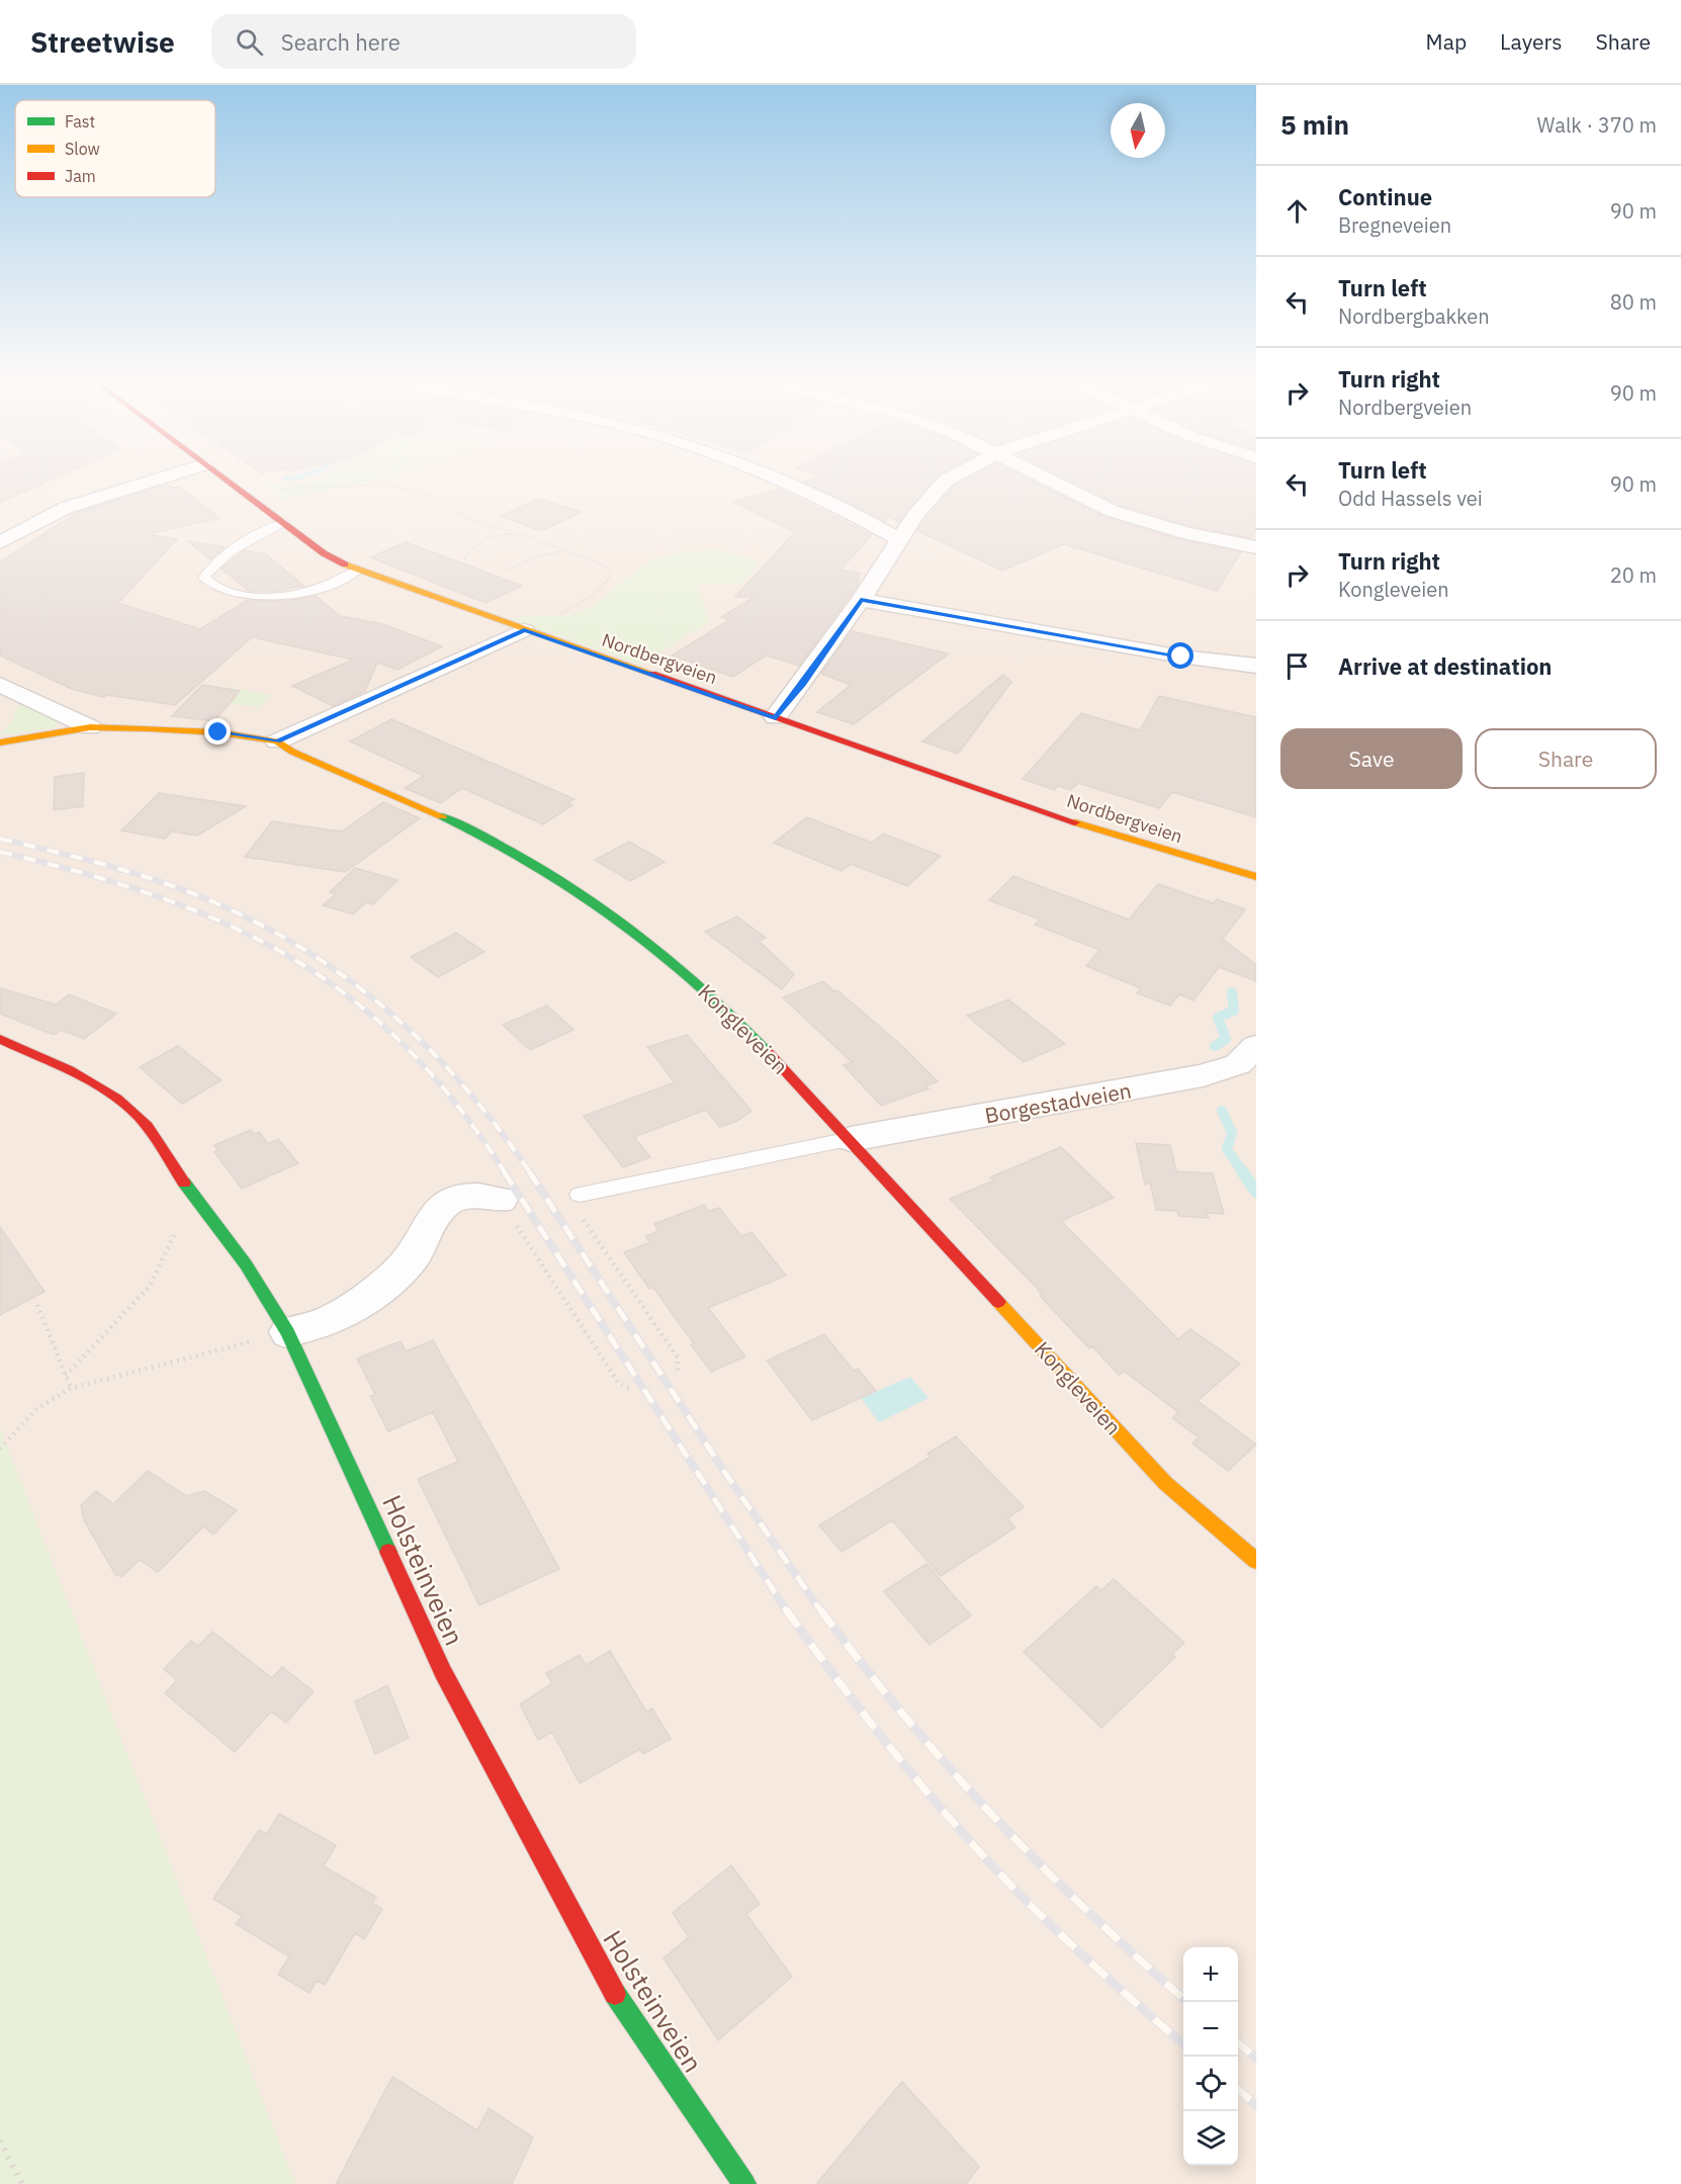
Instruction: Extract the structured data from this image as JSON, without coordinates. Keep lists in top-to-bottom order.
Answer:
{
  "streets": {
    "street": [
      "Nordbergveien",
      "Kongleveien",
      "Borgestadveien",
      "Holsteinveien"
    ]
  },
  "crossings": [
    ["Kongleveien", "Borgestadveien"]
  ],
  "legend": ["Fast", "Slow", "Jam"],
  "north": "bottom",
  "page": {
    "header": "Streetwise",
    "search": "Search here",
    "nav": ["Map", "Layers", "Share"],
    "heading": ["5 min", "Walk · 370 m"],
    "list": [
      ["Continue", "Bregneveien", "90 m"],
      ["Turn left", "Nordbergbakken", "80 m"],
      ["Turn right", "Nordbergveien", "90 m"],
      ["Turn left", "Odd Hassels vei", "90 m"],
      ["Turn right", "Kongleveien", "20 m"],
      "Arrive at destination"
    ],
    "buttons": ["Save", "Share"],
    "map_buttons": ["+", "−"]
  }
}
